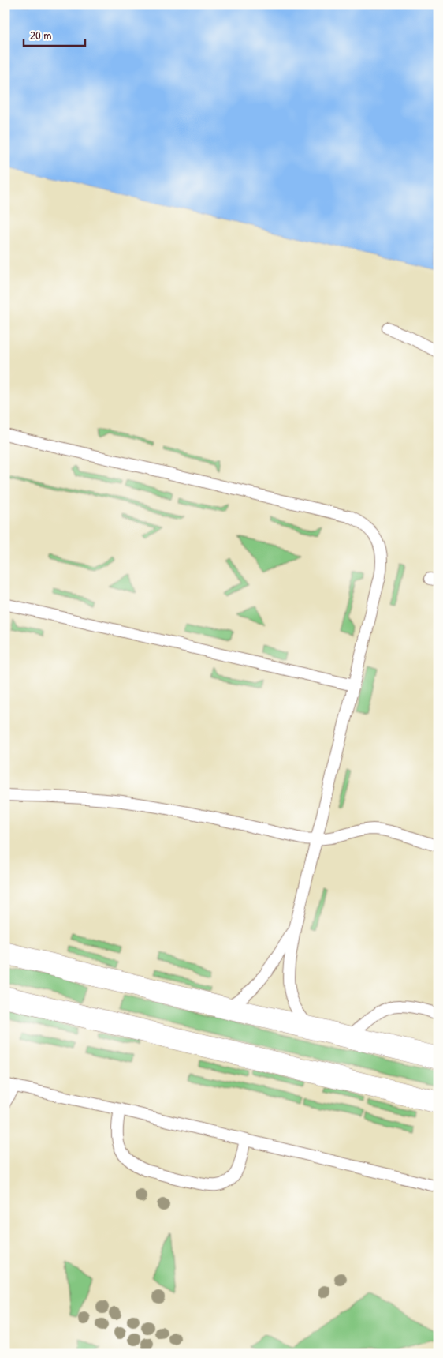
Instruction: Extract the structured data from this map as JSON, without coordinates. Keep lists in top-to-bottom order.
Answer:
{
  "scale_bar": "20 m"
}
